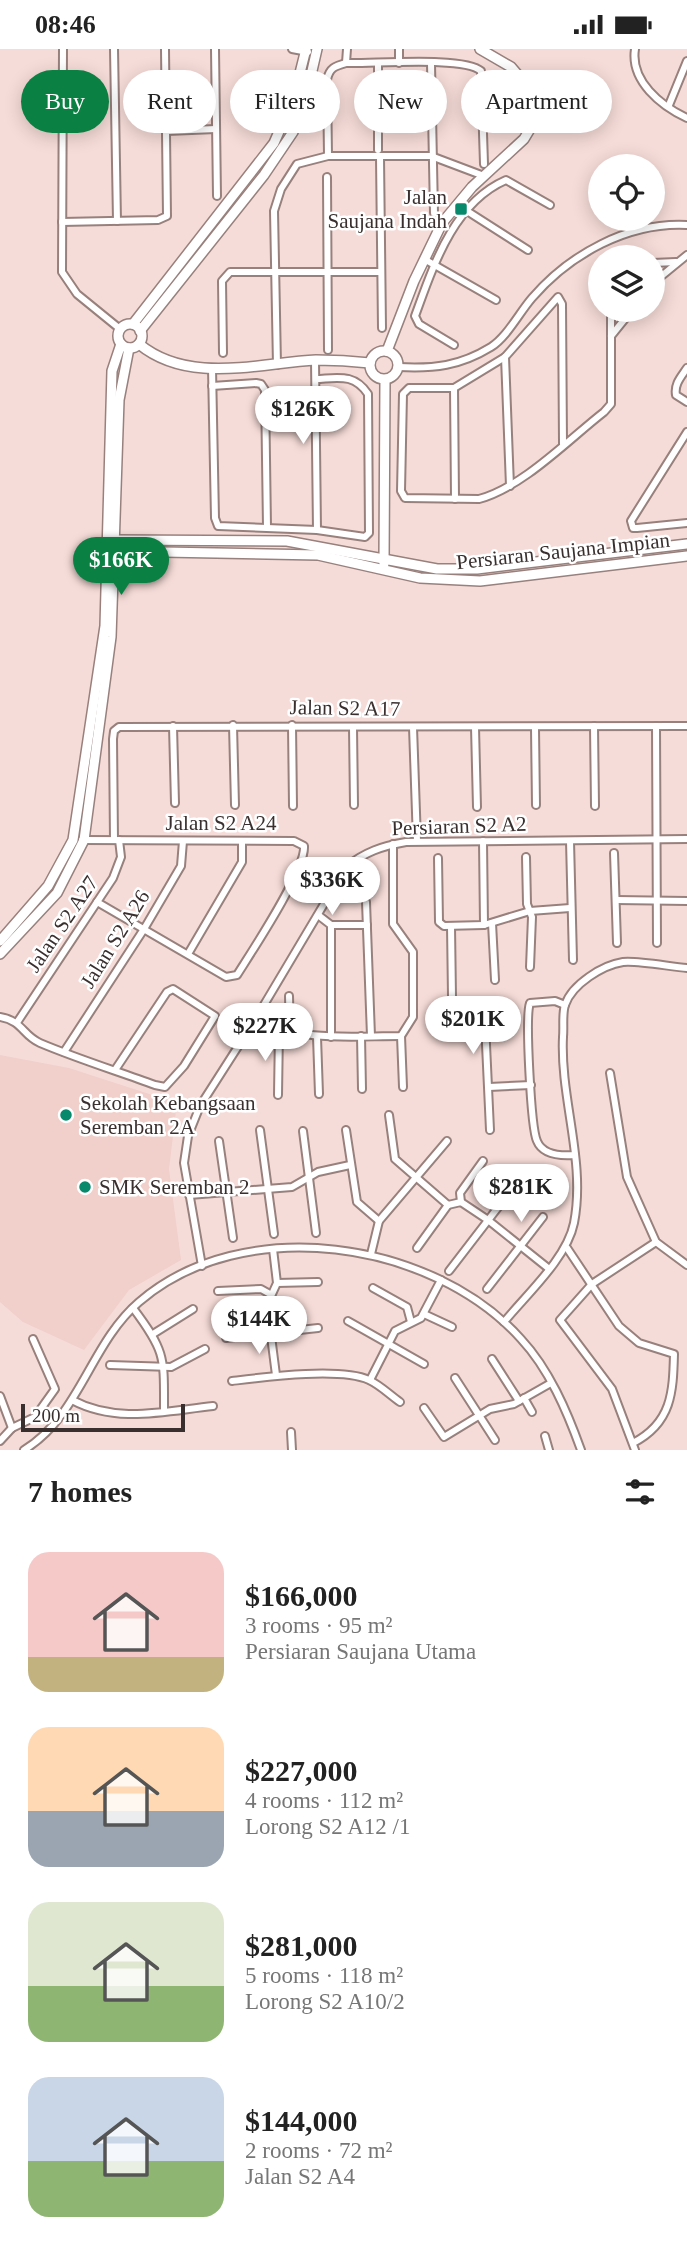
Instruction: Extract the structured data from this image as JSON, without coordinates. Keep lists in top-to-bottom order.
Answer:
{
  "streets": {
    "street": [
      "Persiaran Saujana Impian",
      "Jalan S2 A17",
      "Jalan S2 A24",
      "Persiaran S2 A2",
      "Jalan S2 A27",
      "Jalan S2 A26"
    ]
  },
  "crossings": [
    ["Jalan S2 A17", "Jalan S2 A24"],
    ["Jalan S2 A17", "Jalan S2 A27"],
    ["Jalan S2 A24", "Jalan S2 A27"],
    ["Jalan S2 A24", "Jalan S2 A26"]
  ],
  "places": {
    "transit": ["Jalan Saujana Indah"],
    "other": ["Sekolah Kebangsaan Seremban 2A", "SMK Seremban 2"]
  },
  "scale_bar": "200 m",
  "page": {
    "status": "08:46",
    "chip": [
      "Buy",
      "Rent",
      "Filters",
      "New",
      "Apartment"
    ],
    "price": [
      "$126K",
      "$166K",
      "$336K",
      "$201K",
      "$227K",
      "$281K",
      "$144K"
    ],
    "scale": "200 m",
    "heading": "7 homes",
    "list": [
      {
        "name": "$166,000",
        "note": "3 rooms · 95 m² · Persiaran Saujana Utama"
      },
      {
        "name": "$227,000",
        "note": "4 rooms · 112 m² · Lorong S2 A12 /1"
      },
      {
        "name": "$281,000",
        "note": "5 rooms · 118 m² · Lorong S2 A10/2"
      },
      {
        "name": "$144,000",
        "note": "2 rooms · 72 m² · Jalan S2 A4"
      }
    ]
  }
}
